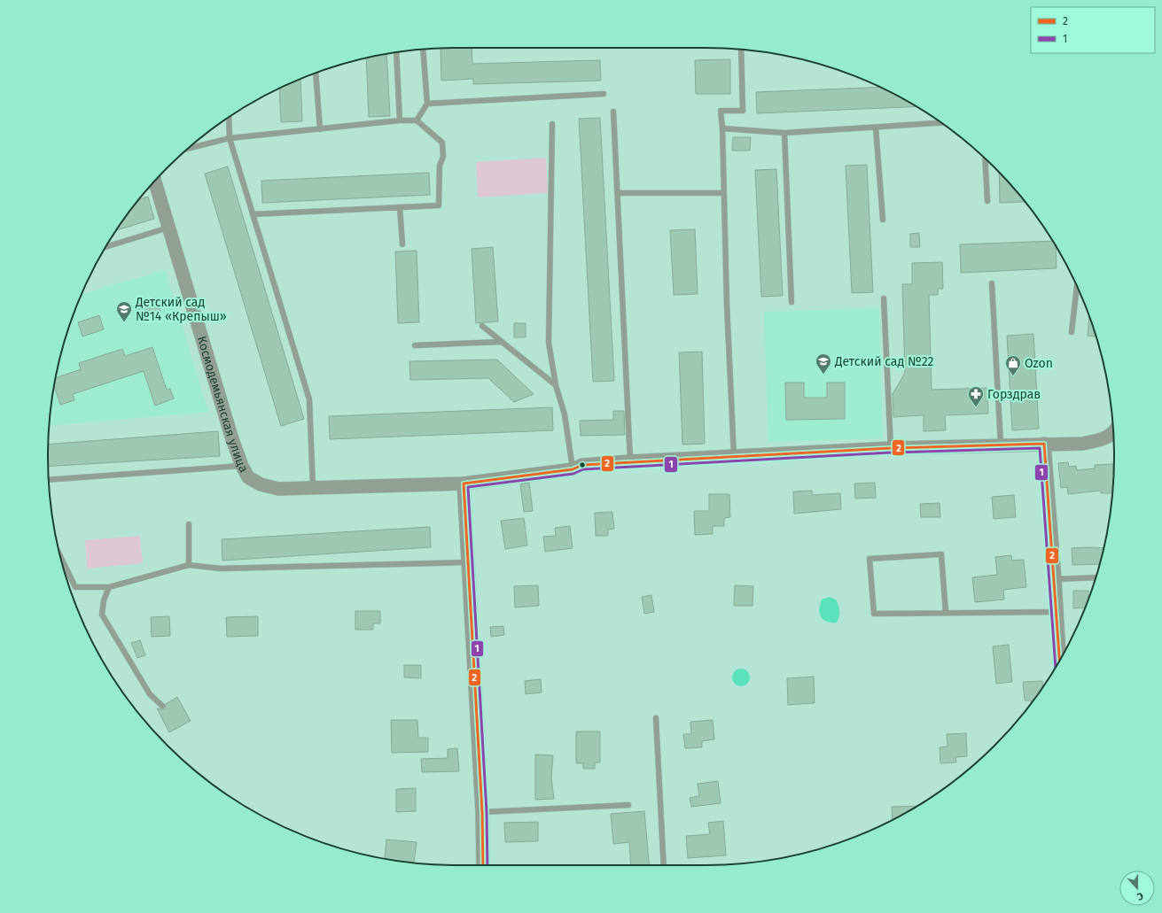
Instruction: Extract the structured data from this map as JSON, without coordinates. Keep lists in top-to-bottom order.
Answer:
{
  "streets": {
    "street": ["Космодемьянская улица"]
  },
  "places": {
    "school or university": ["Детский сад №14 «Крепыш»", "Детский сад №22"],
    "shop": ["Ozon"],
    "pharmacy": ["Горздрав"]
  },
  "lines": ["transit line 2", "transit line 1"],
  "legend": ["2", "1"],
  "north": "bottom"
}
